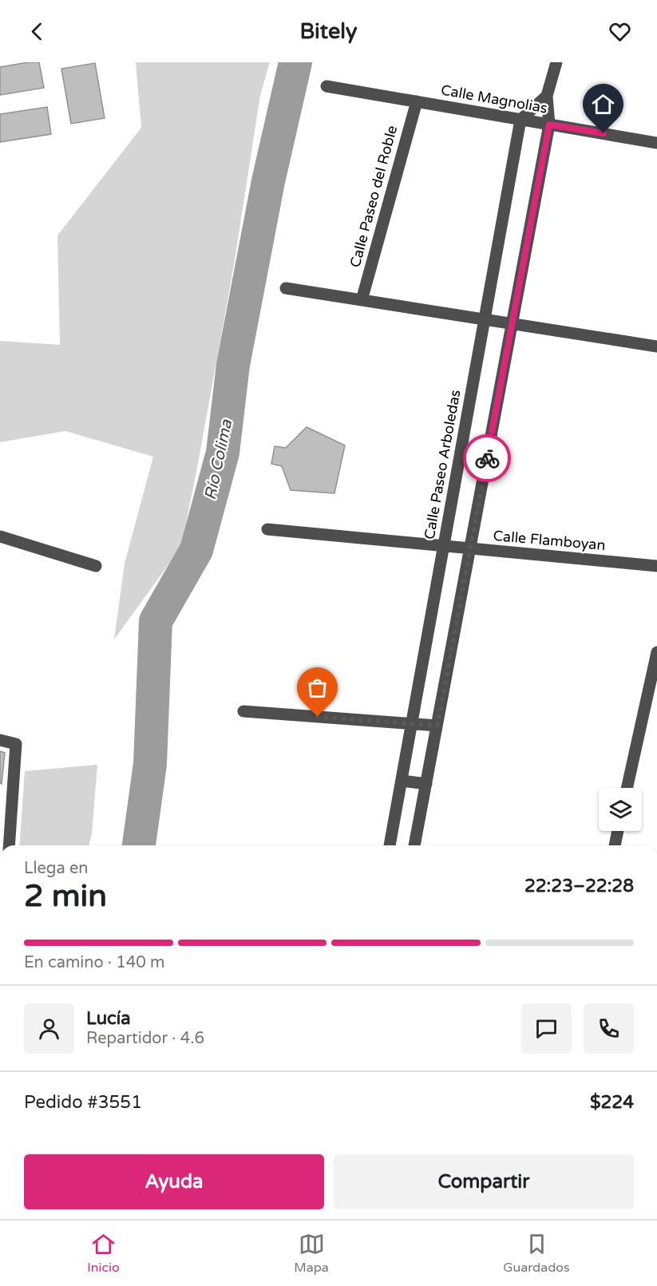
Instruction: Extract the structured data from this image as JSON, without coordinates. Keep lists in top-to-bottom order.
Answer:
{
  "streets": {
    "street": [
      "Calle Magnolias",
      "Calle Paseo del Roble",
      "Calle Paseo Arboledas",
      "Calle Flamboyan"
    ]
  },
  "crossings": [
    ["Calle Magnolias", "Calle Paseo del Roble"],
    ["Calle Magnolias", "Calle Paseo Arboledas"],
    ["Calle Paseo Arboledas", "Calle Flamboyan"]
  ],
  "water": ["Río Colima"],
  "page": {
    "header": "Bitely",
    "heading": ["2 min", "Llega en", "22:23–22:28"],
    "panel": [
      "Lucía",
      "Repartidor · 4.6",
      "Pedido #3551",
      "$224"
    ],
    "bar": "En camino · 140 m",
    "buttons": ["Ayuda", "Compartir"],
    "tabs": ["Inicio", "Mapa", "Guardados"]
  }
}
